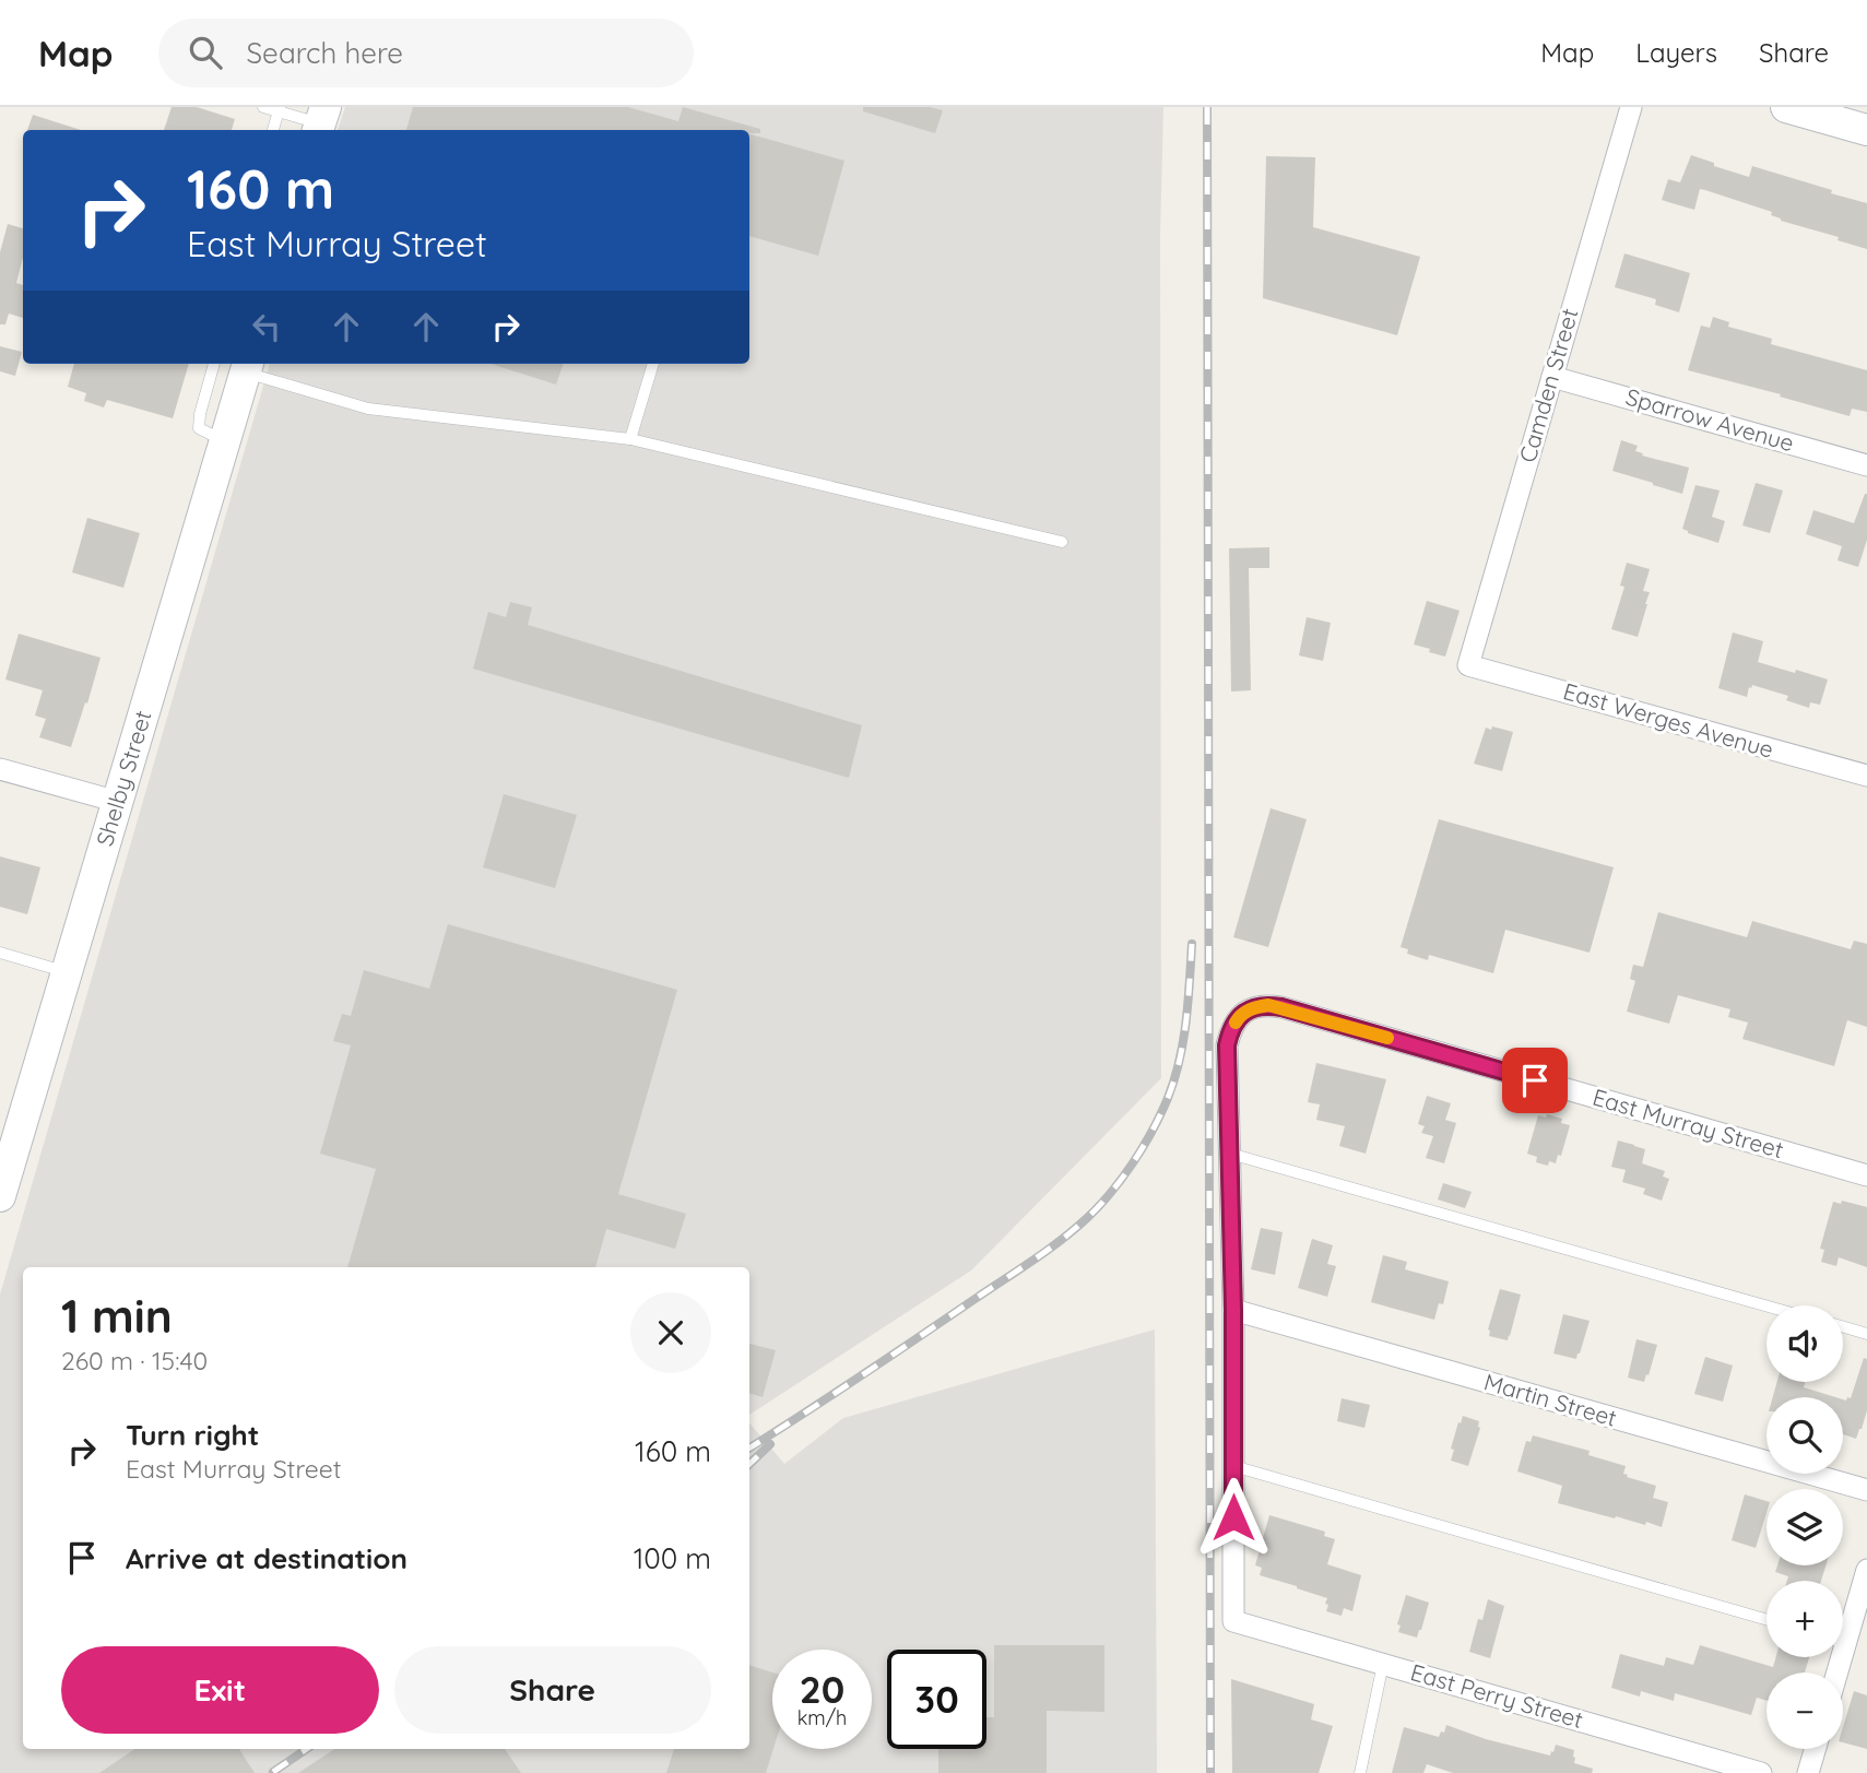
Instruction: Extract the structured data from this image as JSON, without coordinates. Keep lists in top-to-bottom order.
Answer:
{
  "streets": {
    "main road": ["Shelby Street"],
    "street": [
      "Camden Street",
      "Sparrow Avenue",
      "East Werges Avenue",
      "East Murray Street",
      "Martin Street",
      "East Perry Street"
    ]
  },
  "crossings": [
    ["Camden Street", "Sparrow Avenue"],
    ["Camden Street", "East Werges Avenue"]
  ],
  "page": {
    "header": "Map",
    "search": "Search here",
    "nav": ["Map", "Layers", "Share"],
    "turn": ["160 m", "East Murray Street"],
    "heading": ["1 min", "260 m · 15:40"],
    "map_buttons": ["+", "−"],
    "list": [
      {
        "name": "Turn right",
        "note": "East Murray Street",
        "value": "160 m"
      },
      {
        "name": "Arrive at destination",
        "value": "100 m"
      }
    ],
    "buttons": ["Exit", "Share"],
    "speed": "20 km/h",
    "limit": "30"
  }
}
